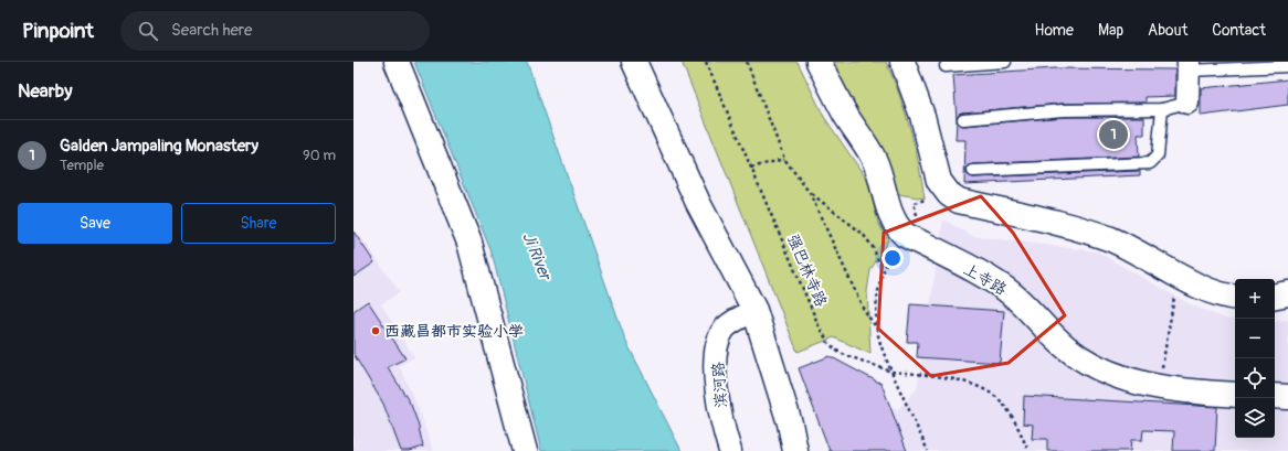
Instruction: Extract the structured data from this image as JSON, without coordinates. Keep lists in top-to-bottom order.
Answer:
{
  "streets": {
    "street": ["上寺路", "滨河路"],
    "path": ["强巴林寺路"]
  },
  "water": ["Ji River"],
  "places": ["西藏昌都市实验小学"],
  "page": {
    "header": "Pinpoint",
    "search": "Search here",
    "nav": [
      "Home",
      "Map",
      "About",
      "Contact"
    ],
    "heading": "Nearby",
    "pins": "1",
    "list": [
      {
        "mark": "1",
        "name": "Galden Jampaling Monastery",
        "note": "Temple",
        "value": "90 m"
      }
    ],
    "buttons": ["Save", "Share"],
    "map_buttons": ["+", "−"]
  }
}
